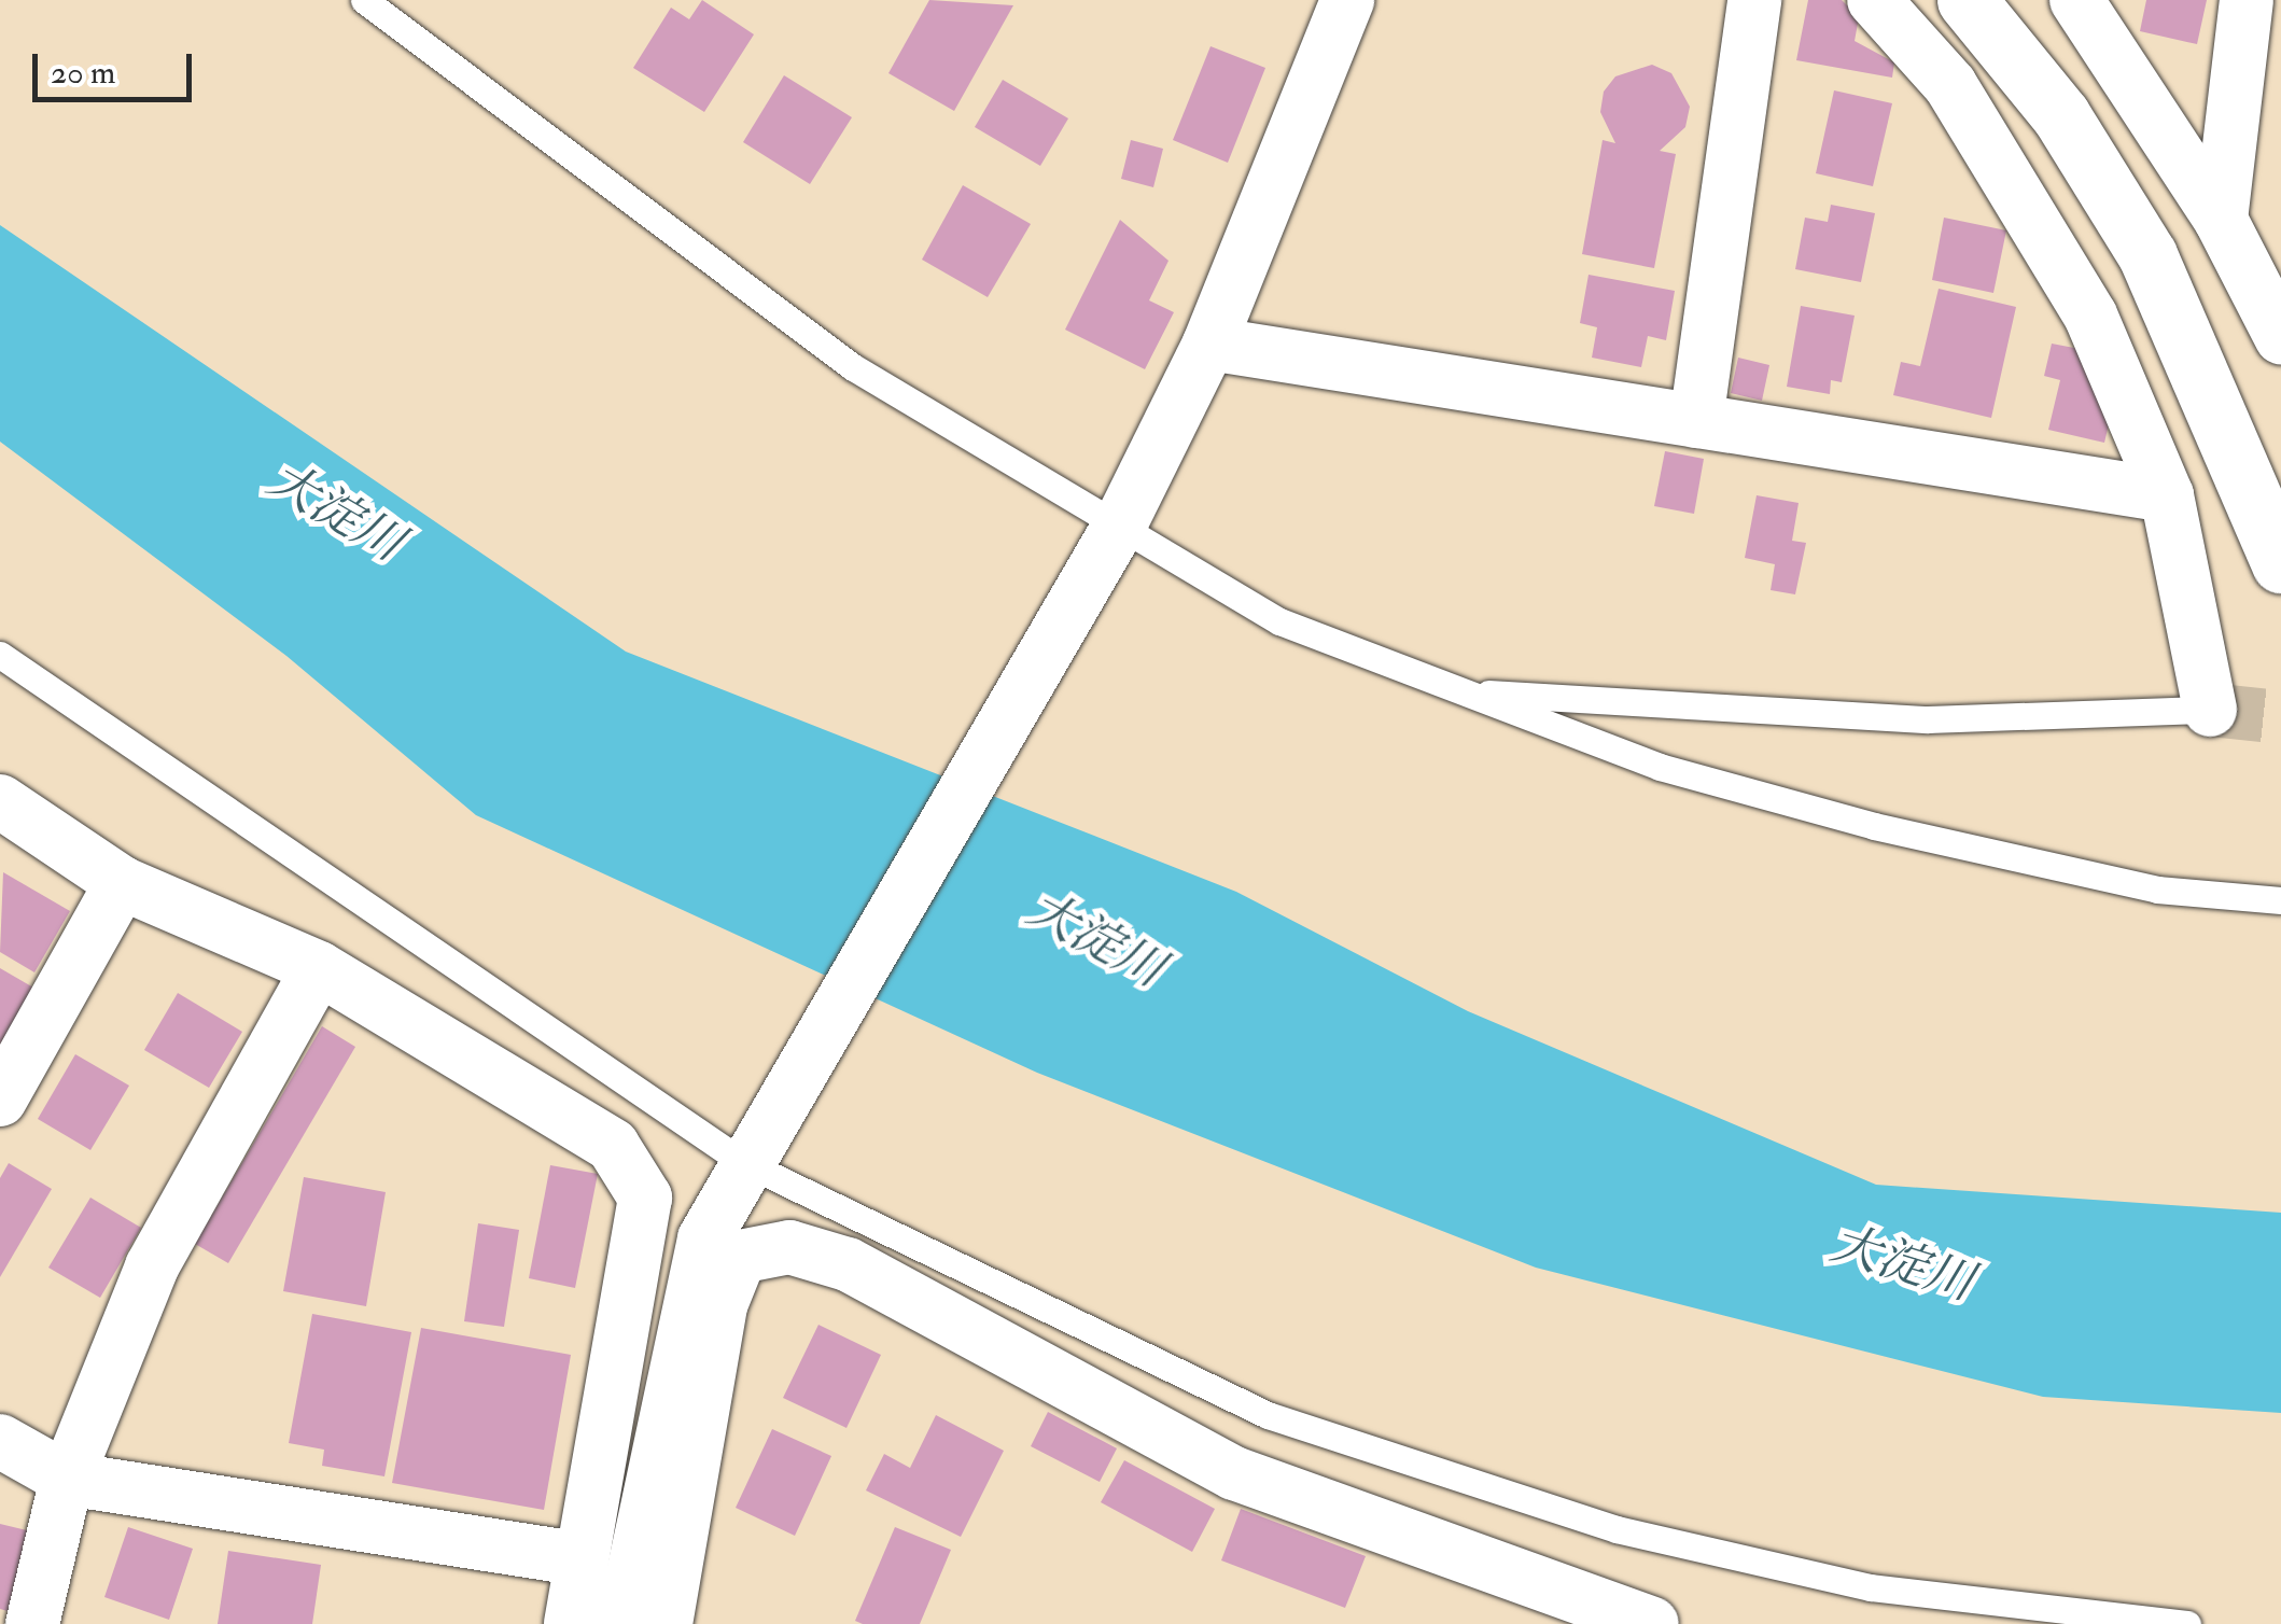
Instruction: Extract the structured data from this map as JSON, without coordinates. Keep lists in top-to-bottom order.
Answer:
{
  "water": ["大淀川"],
  "scale_bar": "20 m"
}
